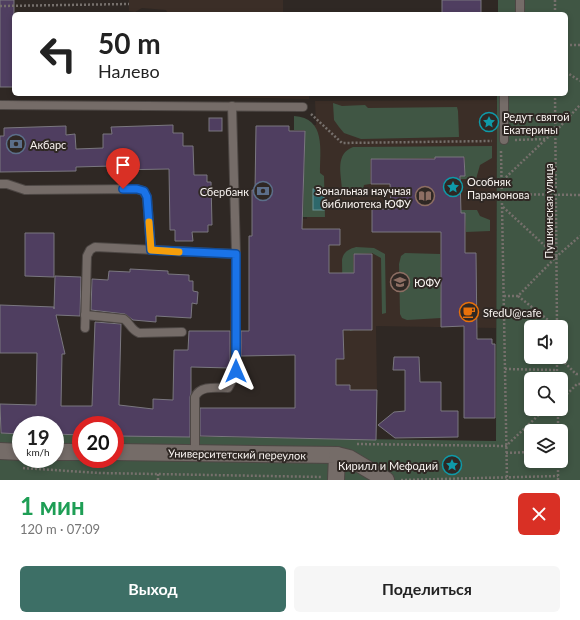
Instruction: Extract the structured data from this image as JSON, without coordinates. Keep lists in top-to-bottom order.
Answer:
{
  "streets": {
    "street": ["Университетский переулок"],
    "path": ["Пушкинская улица"]
  },
  "places": {
    "place": ["Редут святой Екатерины", "Особняк Парамонова", "Кирилл и Мефодий"],
    "bank": ["Акбарс", "Сбербанк"],
    "library": ["Зональная научная библиотека ЮФУ"],
    "school or university": ["ЮФУ"],
    "cafe": ["SfedU@cafe"]
  },
  "page": {
    "turn": ["50 m", "Налево"],
    "speed": "19 km/h",
    "limit": "20",
    "heading": ["1 мин", "120 m · 07:09"],
    "buttons": ["Выход", "Поделиться"]
  }
}
